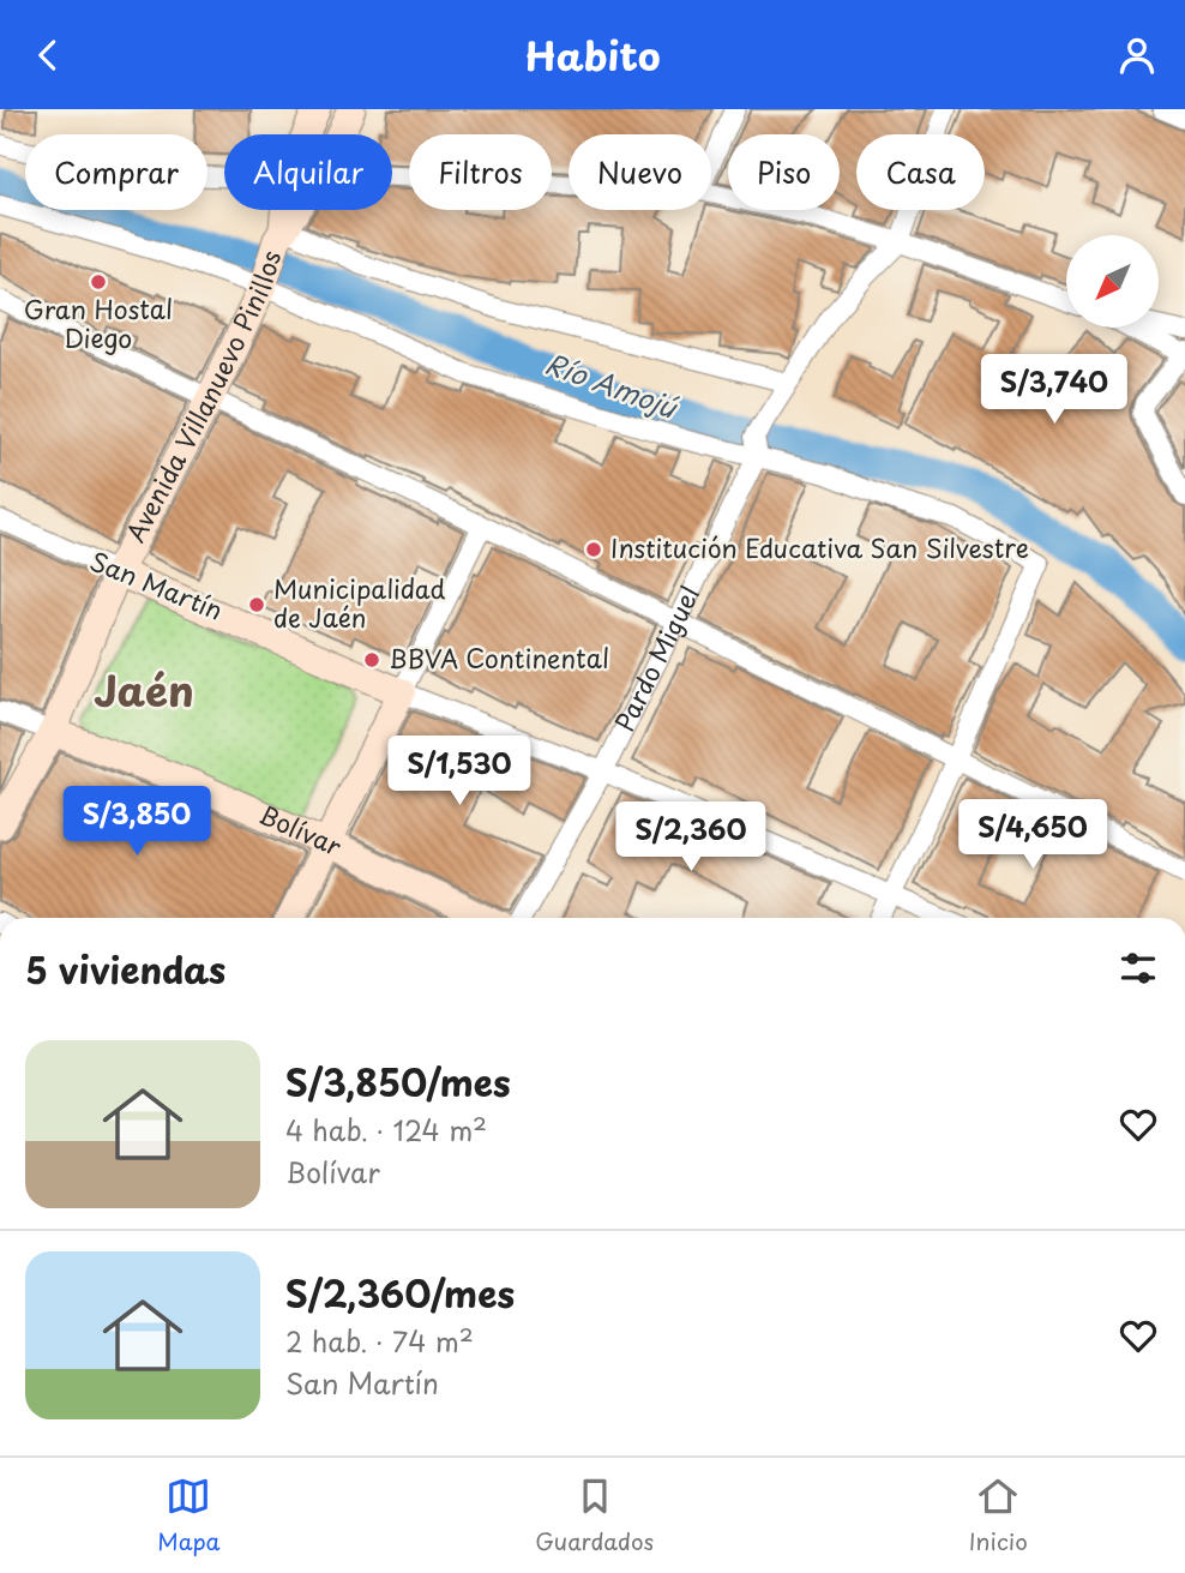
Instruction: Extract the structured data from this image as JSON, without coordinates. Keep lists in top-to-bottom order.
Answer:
{
  "streets": {
    "street": [
      "Avenida Villanuevo Pinillos",
      "San Martín",
      "Pardo Miguel",
      "Bolívar"
    ]
  },
  "crossings": [
    ["Avenida Villanuevo Pinillos", "San Martín"],
    ["Avenida Villanuevo Pinillos", "Bolívar"],
    ["San Martín", "Pardo Miguel"]
  ],
  "districts": ["Jaén"],
  "water": ["Río Amojú"],
  "places": [
    "Gran Hostal Diego",
    "Institución Educativa San Silvestre",
    "Municipalidad de Jaén",
    "BBVA Continental"
  ],
  "north": "bottom left",
  "page": {
    "header": "Habito",
    "chip": [
      "Comprar",
      "Alquilar",
      "Filtros",
      "Nuevo",
      "Piso",
      "Casa"
    ],
    "price": [
      "S/3,740",
      "S/1,530",
      "S/3,850",
      "S/4,650",
      "S/2,360"
    ],
    "heading": "5 viviendas",
    "list": [
      {
        "name": "S/3,850/mes",
        "note": "4 hab. · 124 m² · Bolívar"
      },
      {
        "name": "S/2,360/mes",
        "note": "2 hab. · 74 m² · San Martín"
      }
    ],
    "tabs": ["Mapa", "Guardados", "Inicio"]
  }
}
